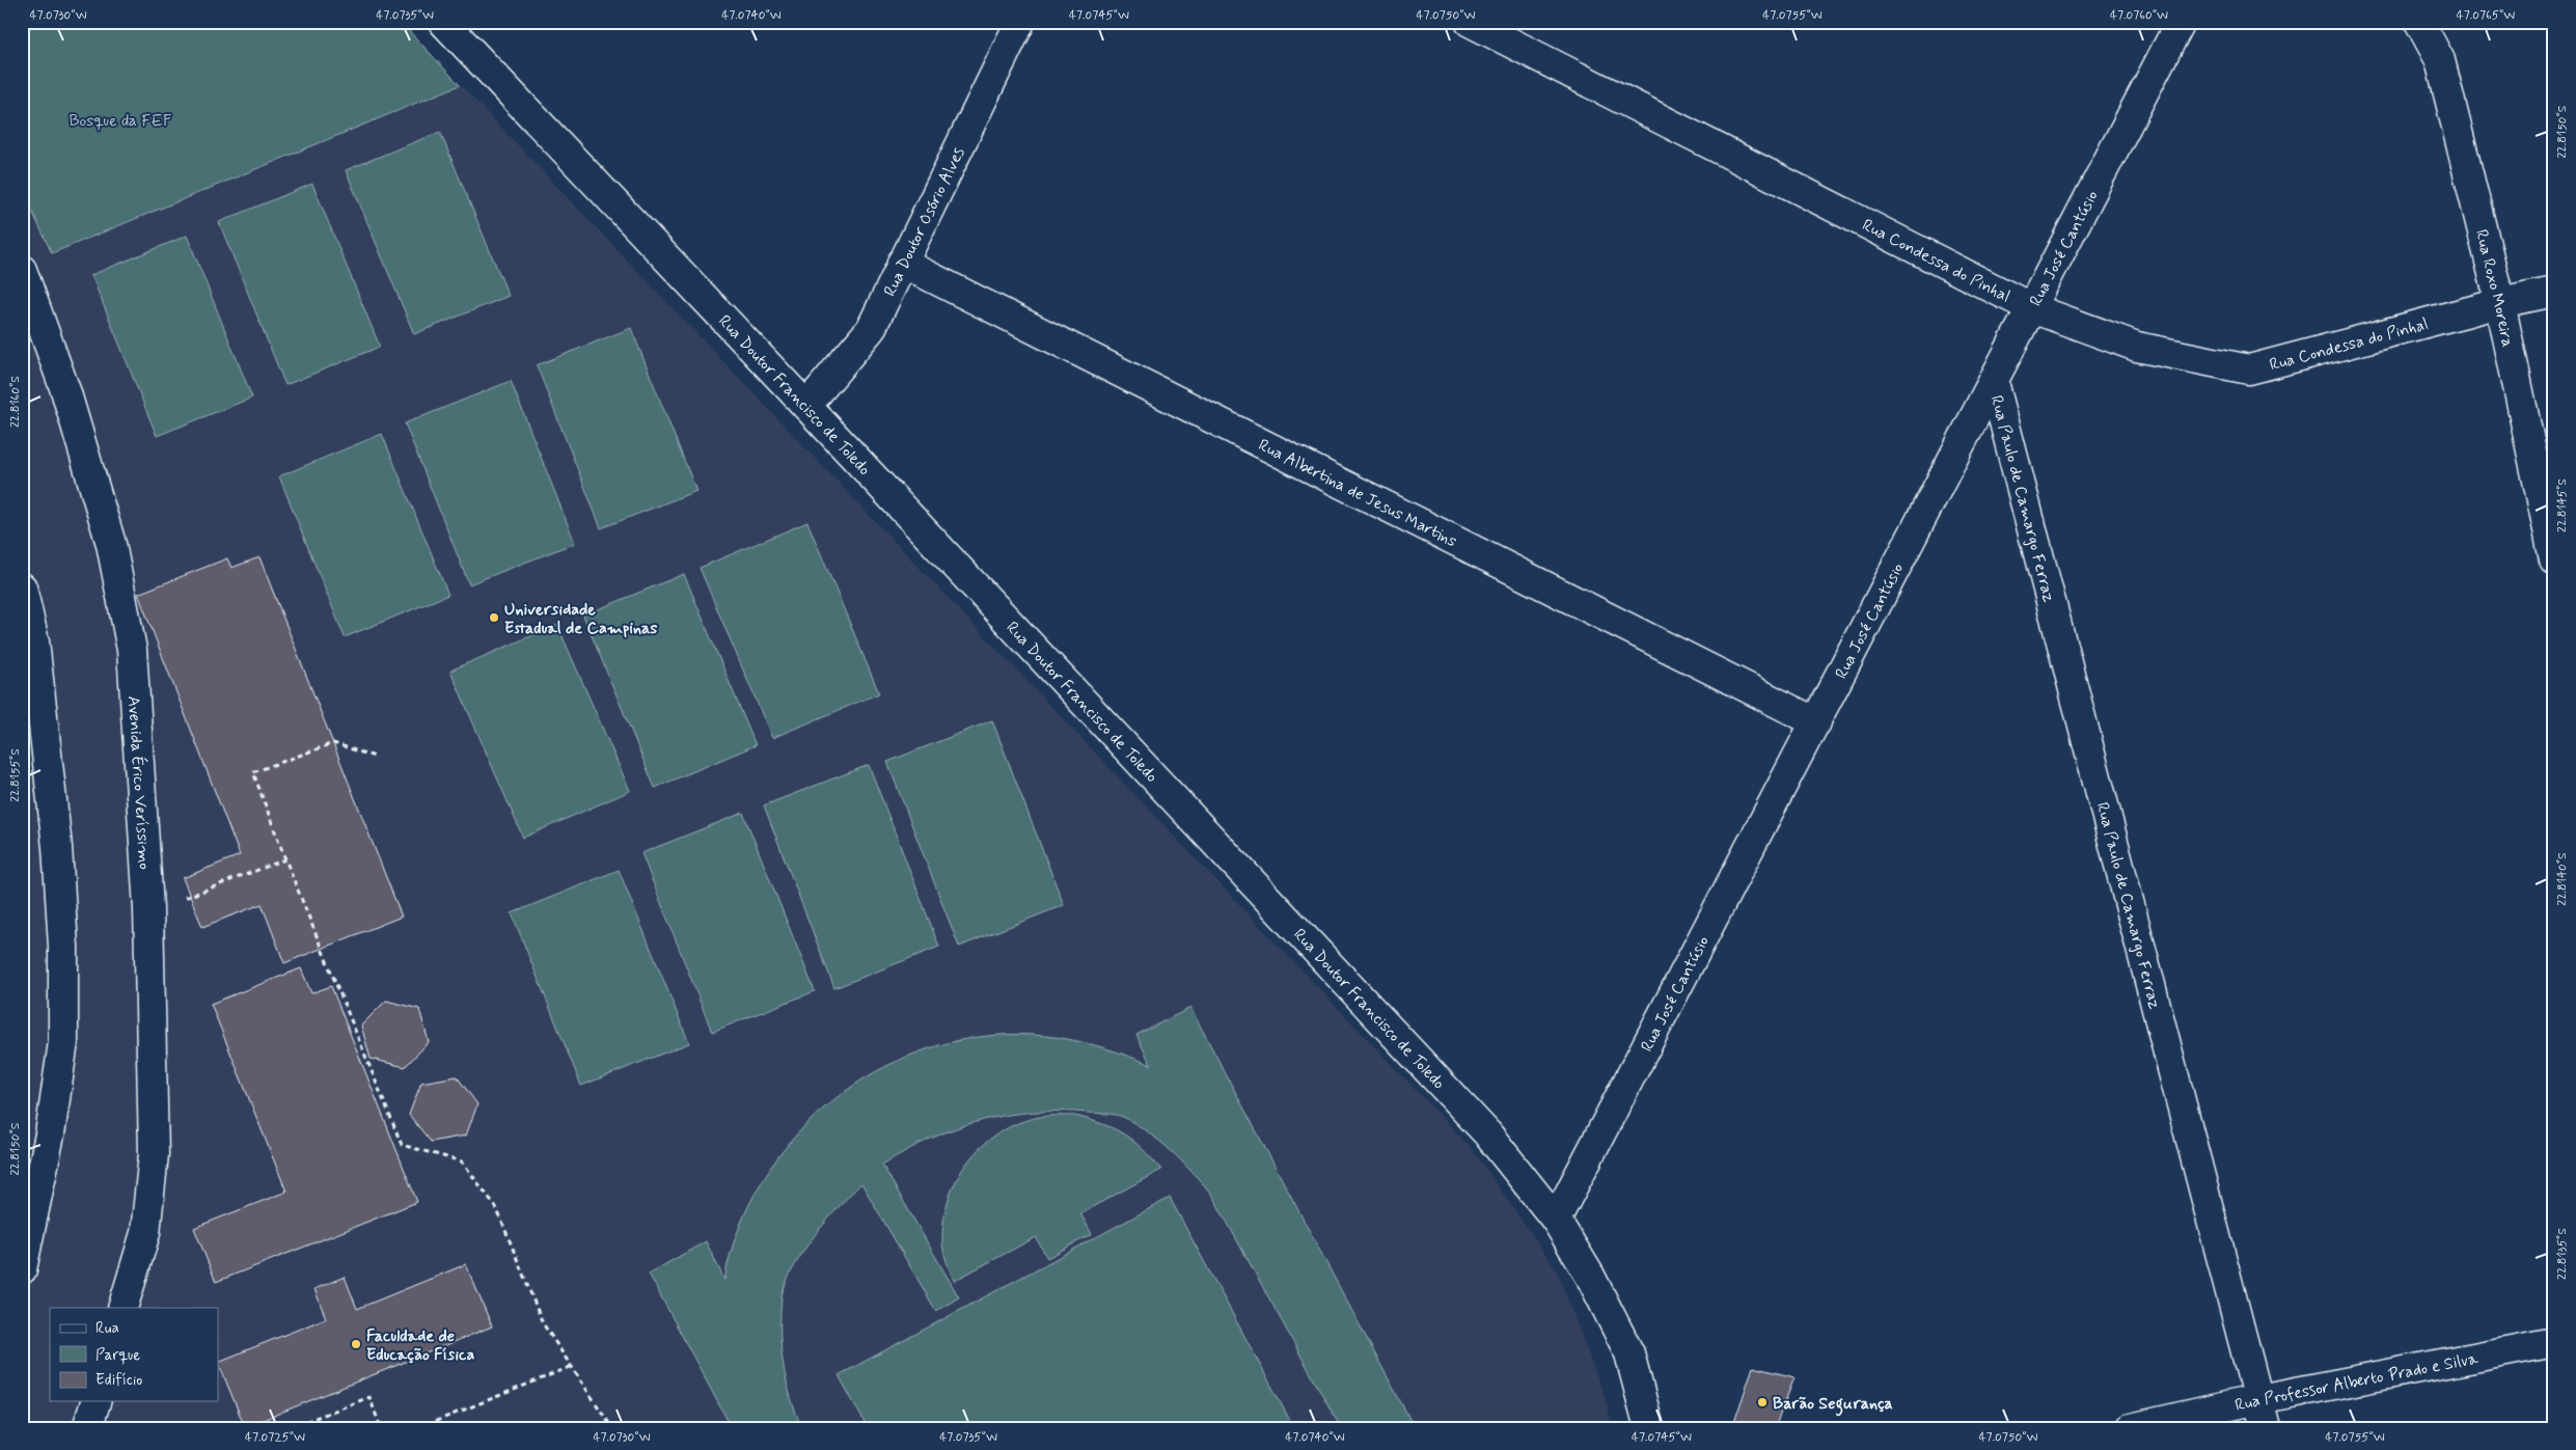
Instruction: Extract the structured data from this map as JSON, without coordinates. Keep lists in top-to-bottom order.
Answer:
{
  "streets": {
    "street": [
      "Rua Doutor Osório Alves",
      "Rua José Cantúsio",
      "Rua Condessa do Pinhal",
      "Rua Roxo Moreira",
      "Rua Doutor Francisco de Toledo",
      "Rua Albertina de Jesus Martins",
      "Rua Paulo de Camargo Ferraz",
      "Avenida Érico Veríssimo",
      "Rua Professor Alberto Prado e Silva"
    ]
  },
  "crossings": [
    ["Rua Doutor Osório Alves", "Rua Doutor Francisco de Toledo"],
    ["Rua Doutor Osório Alves", "Rua Albertina de Jesus Martins"],
    ["Rua José Cantúsio", "Rua Condessa do Pinhal"],
    ["Rua José Cantúsio", "Rua Doutor Francisco de Toledo"],
    ["Rua José Cantúsio", "Rua Albertina de Jesus Martins"],
    ["Rua José Cantúsio", "Rua Paulo de Camargo Ferraz"],
    ["Rua Condessa do Pinhal", "Rua Roxo Moreira"],
    ["Rua Paulo de Camargo Ferraz", "Rua Professor Alberto Prado e Silva"]
  ],
  "parks": ["Bosque da FEF"],
  "places": ["Universidade Estadual de Campinas", "Faculdade de Educação Física", "Barão Segurança"],
  "legend": ["Rua", "Parque", "Edifício"],
  "coordinates": [
    "47.0730°W",
    "47.0735°W",
    "47.0740°W",
    "47.0745°W",
    "47.0750°W",
    "47.0755°W",
    "47.0760°W",
    "47.0765°W",
    "22.8150°S",
    "22.8160°S",
    "22.8145°S",
    "22.8155°S",
    "22.8140°S",
    "22.8135°S",
    "47.0725°W"
  ]
}
